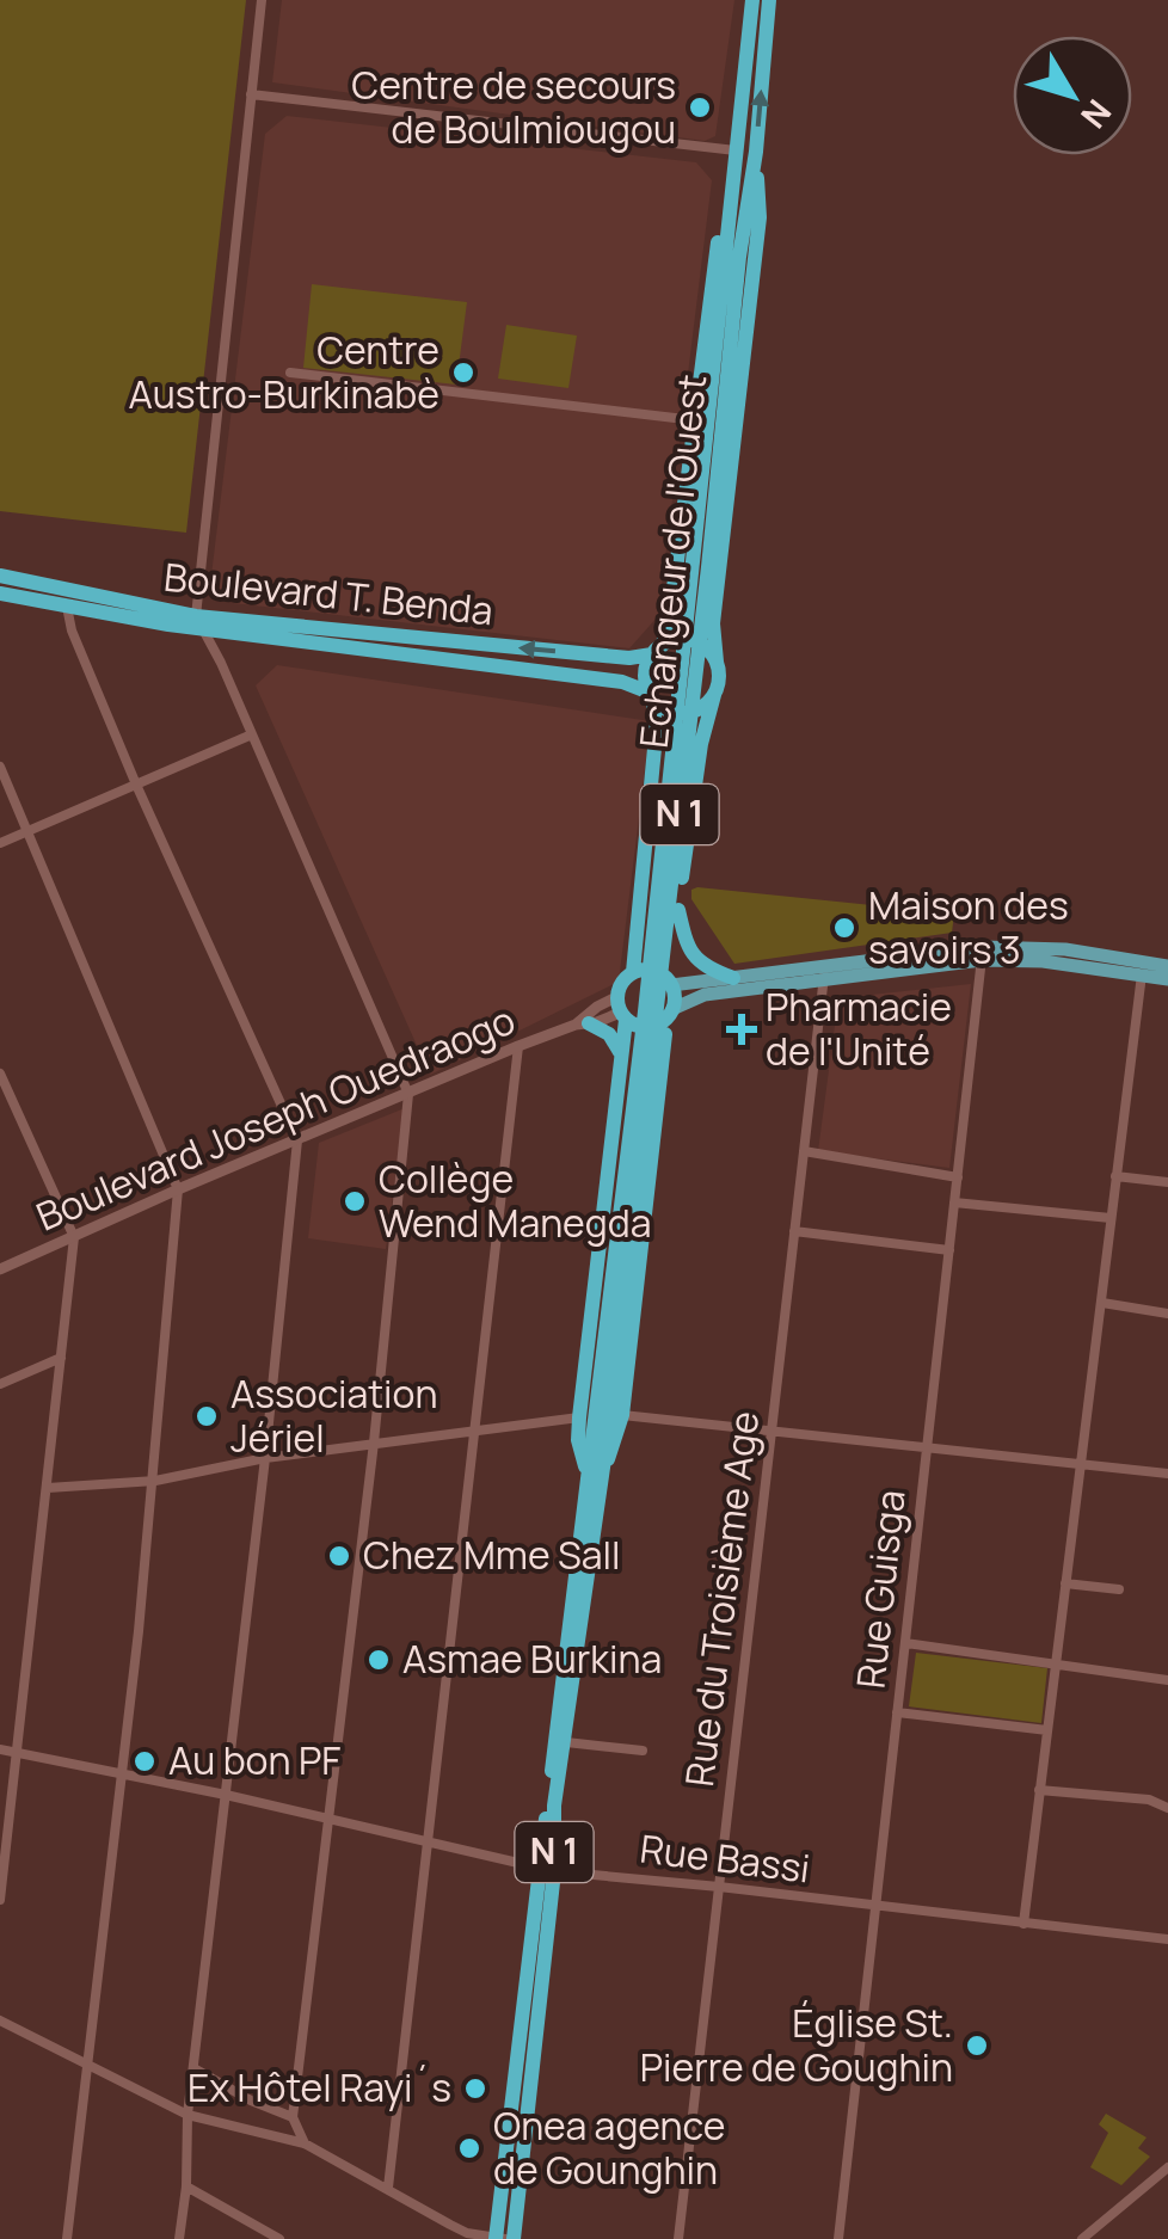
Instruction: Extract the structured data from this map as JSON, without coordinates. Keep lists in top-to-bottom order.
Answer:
{
  "streets": {
    "highway": ["Echangeur de l'Ouest", "Boulevard T. Benda", "N 1"],
    "street": [
      "Boulevard Joseph Ouedraogo",
      "Rue Guisga",
      "Rue du Troisième Age",
      "Rue Bassi"
    ]
  },
  "crossings": [
    ["Echangeur de l'Ouest", "N 1"],
    ["Boulevard T. Benda", "N 1"],
    ["N 1", "Boulevard Joseph Ouedraogo"],
    ["N 1", "Rue Bassi"],
    ["Rue Guisga", "Rue Bassi"],
    ["Rue du Troisième Age", "Rue Bassi"]
  ],
  "places": {
    "other": [
      "Centre de secours de Boulmiougou",
      "Centre Austro-Burkinabè",
      "Maison des savoirs 3",
      "Collège Wend Manegda",
      "Association Jériel",
      "Chez Mme Sall",
      "Asmae Burkina",
      "Au bon PF",
      "Église St. Pierre de Goughin",
      "Ex Hôtel Rayi´s",
      "Onea agence de Gounghin"
    ],
    "health": ["Pharmacie de l'Unité"]
  },
  "north": "bottom right"
}
